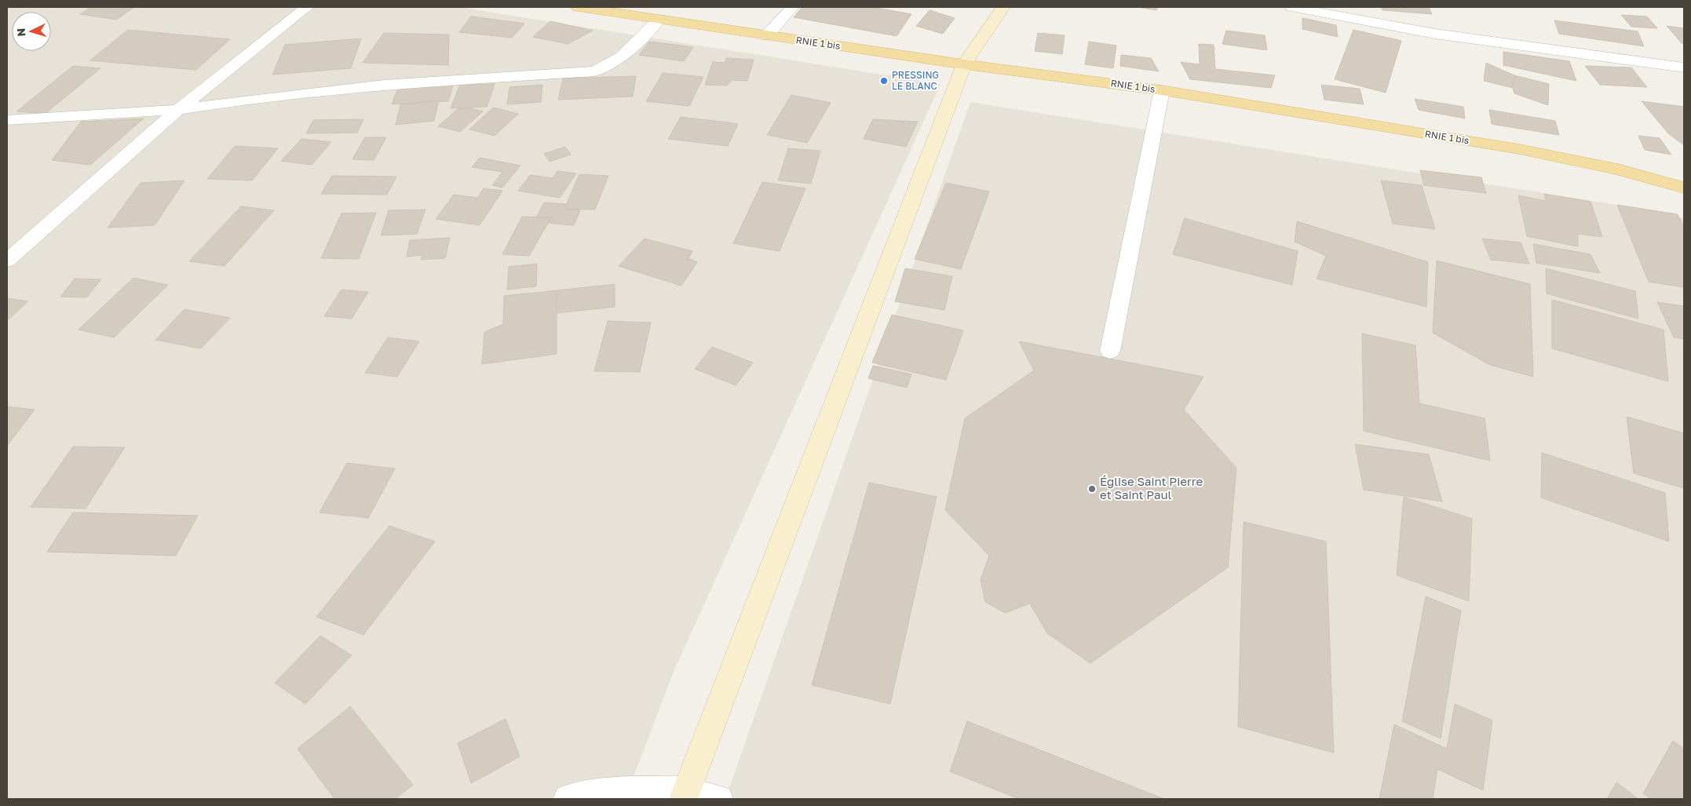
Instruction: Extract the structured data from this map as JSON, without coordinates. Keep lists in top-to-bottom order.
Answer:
{
  "streets": {
    "main road": ["RNIE 1 bis"]
  },
  "places": ["PRESSING LE BLANC", "Église Saint Pierre et Saint Paul"],
  "north": "left"
}
